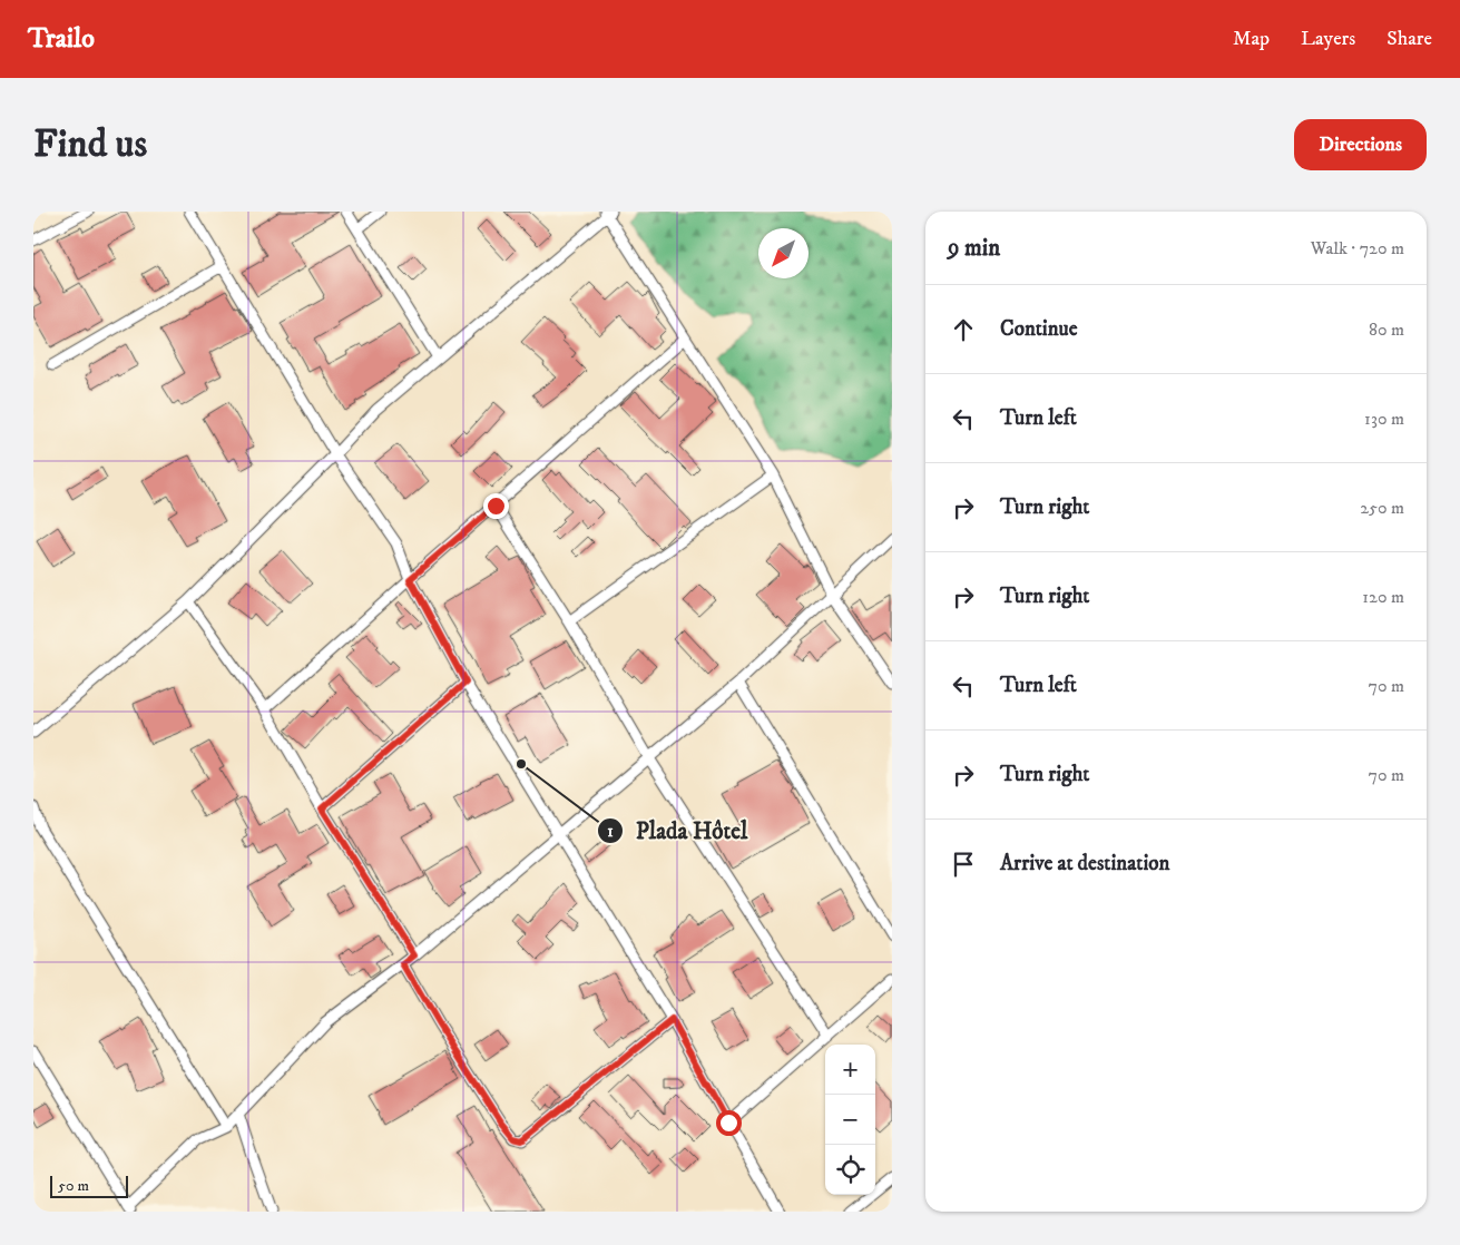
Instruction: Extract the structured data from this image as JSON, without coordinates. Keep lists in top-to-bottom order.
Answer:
{
  "places": ["Plada Hôtel"],
  "scale_bar": "50 m",
  "north": "bottom left",
  "page": {
    "header": "Trailo",
    "nav": ["Map", "Layers", "Share"],
    "buttons": "Directions",
    "title": "Find us",
    "heading": ["9 min", "Walk · 720 m"],
    "list": [
      ["Continue", "80 m"],
      ["Turn left", "130 m"],
      ["Turn right", "250 m"],
      ["Turn right", "120 m"],
      ["Turn left", "70 m"],
      ["Turn right", "70 m"],
      "Arrive at destination"
    ],
    "map_buttons": ["+", "−"],
    "scale": "50 m"
  }
}
